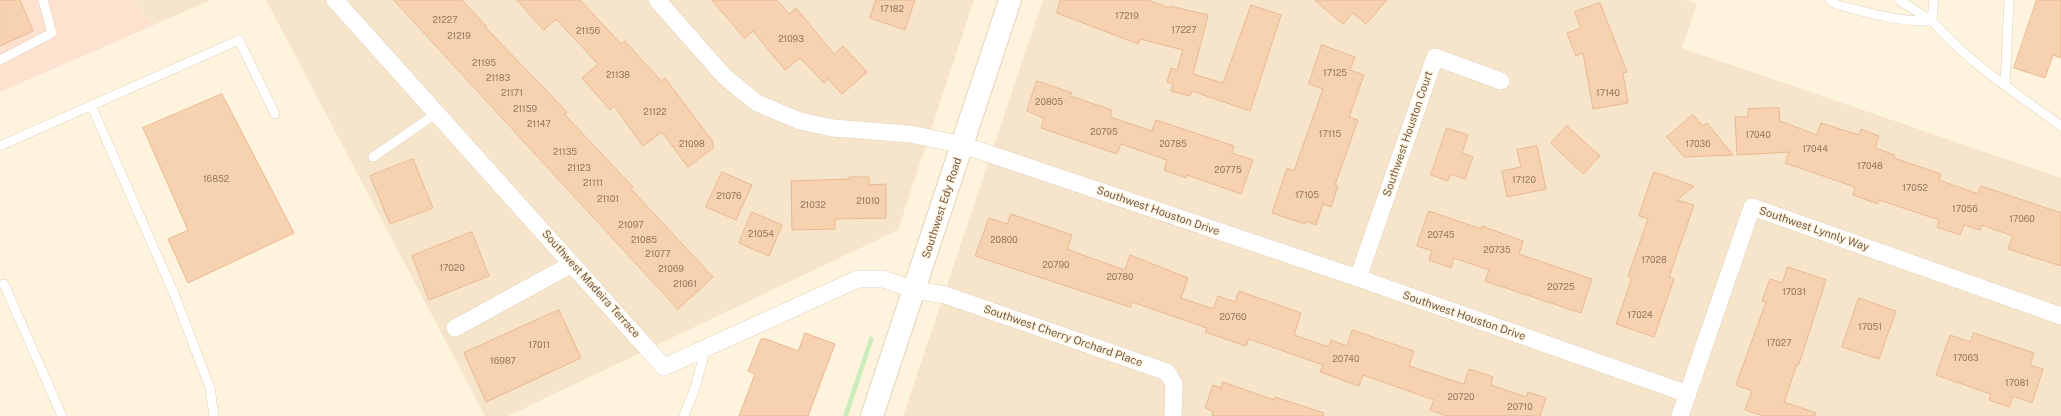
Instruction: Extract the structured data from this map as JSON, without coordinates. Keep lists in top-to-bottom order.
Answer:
{
  "streets": {
    "main road": ["Southwest Edy Road"],
    "street": [
      "Southwest Houston Court",
      "Southwest Houston Drive",
      "Southwest Lynnly Way",
      "Southwest Madeira Terrace",
      "Southwest Cherry Orchard Place"
    ]
  },
  "crossings": [
    ["Southwest Houston Court", "Southwest Houston Drive"],
    ["Southwest Edy Road", "Southwest Houston Drive"],
    ["Southwest Edy Road", "Southwest Madeira Terrace"],
    ["Southwest Edy Road", "Southwest Cherry Orchard Place"],
    ["Southwest Houston Drive", "Southwest Lynnly Way"],
    ["Southwest Madeira Terrace", "Southwest Cherry Orchard Place"]
  ],
  "house_numbers": [
    "17182",
    "17219",
    "21227",
    "17227",
    "21156",
    "21219",
    "21093",
    "21195",
    "17125",
    "21138",
    "21183",
    "21171",
    "17140",
    "20805",
    "21159",
    "21122",
    "21147",
    "20795",
    "17115",
    "17040",
    "21098",
    "20785",
    "17036",
    "17044",
    "21135",
    "17048",
    "21123",
    "20775",
    "16852",
    "17120",
    "21111",
    "17052",
    "17105",
    "21076",
    "21101",
    "21010",
    "21032",
    "17056",
    "17060",
    "21097",
    "21054",
    "20745",
    "21085",
    "20800",
    "20735",
    "21077",
    "17028",
    "20790",
    "17020",
    "21069",
    "20780",
    "21061",
    "20725",
    "17031",
    "17024",
    "20760",
    "17051",
    "17027",
    "17011",
    "17063",
    "20740",
    "16987",
    "17081",
    "20720",
    "20710"
  ]
}
